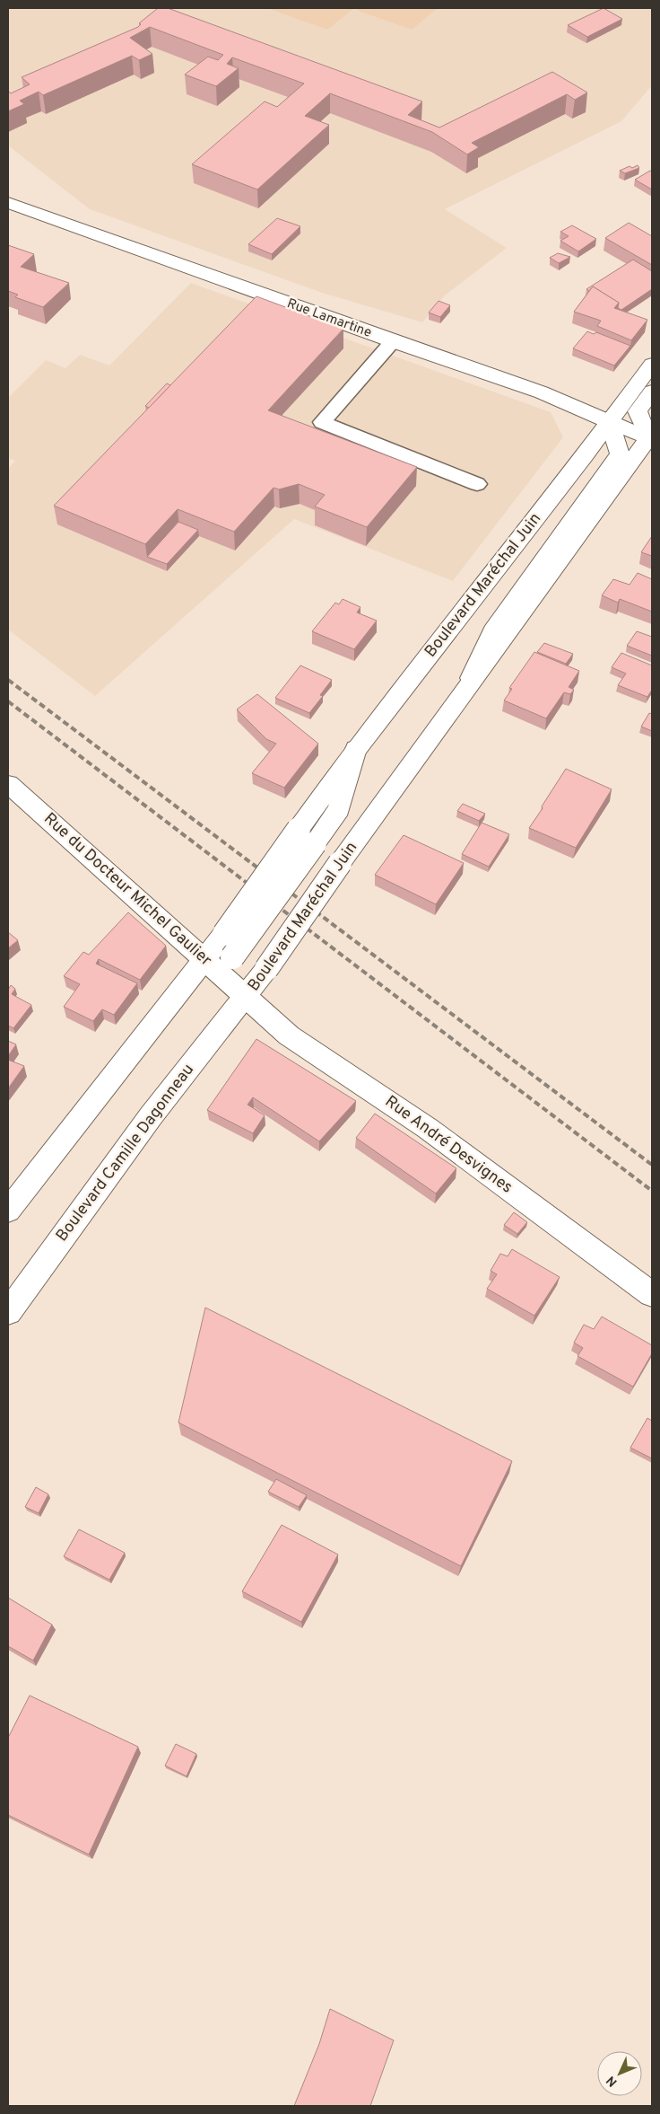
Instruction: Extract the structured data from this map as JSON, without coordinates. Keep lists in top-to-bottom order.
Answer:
{
  "streets": {
    "street": [
      "Rue Lamartine",
      "Boulevard Maréchal Juin",
      "Rue du Docteur Michel Gaulier",
      "Rue André Desvignes",
      "Boulevard Camille Dagonneau"
    ]
  },
  "crossings": [
    ["Rue Lamartine", "Boulevard Maréchal Juin"],
    ["Boulevard Maréchal Juin", "Rue du Docteur Michel Gaulier"],
    ["Boulevard Maréchal Juin", "Rue André Desvignes"],
    ["Boulevard Maréchal Juin", "Boulevard Camille Dagonneau"],
    ["Rue du Docteur Michel Gaulier", "Rue André Desvignes"],
    ["Rue du Docteur Michel Gaulier", "Boulevard Camille Dagonneau"],
    ["Rue André Desvignes", "Boulevard Camille Dagonneau"]
  ],
  "north": "bottom left"
}
